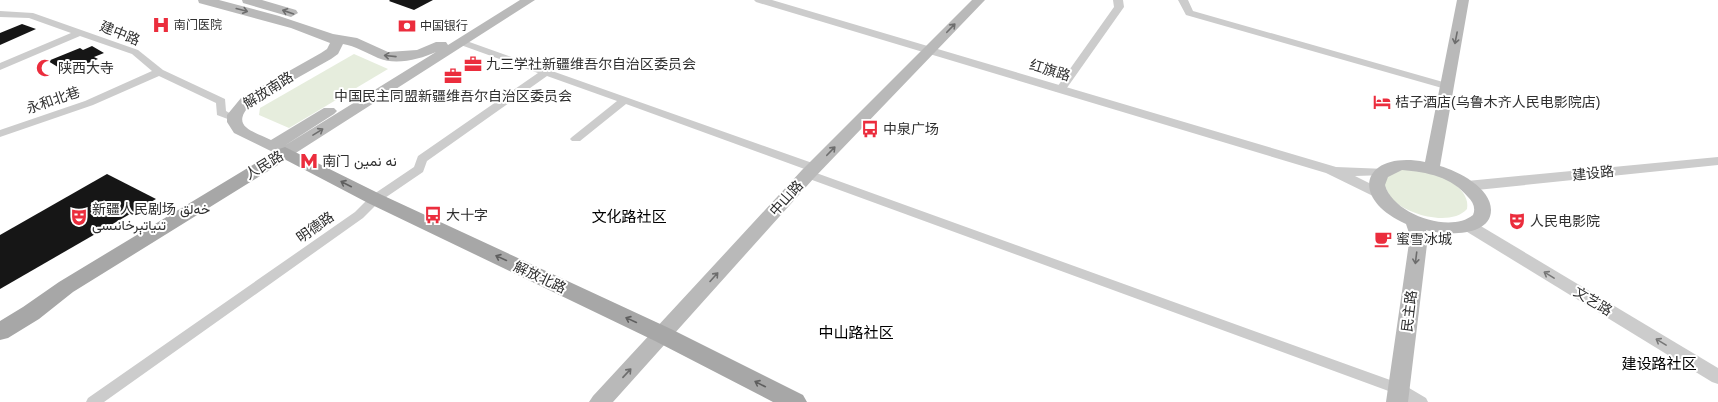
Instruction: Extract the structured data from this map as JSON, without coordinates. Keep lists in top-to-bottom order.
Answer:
{
  "streets": {
    "main road": [
      "解放南路",
      "人民路",
      "中山路",
      "解放北路",
      "民主路"
    ],
    "street": [
      "建中路",
      "红旗路",
      "永和北巷",
      "建设路",
      "明德路",
      "文艺路"
    ]
  },
  "crossings": [
    ["建中路", "解放南路"],
    ["建中路", "永和北巷"],
    ["红旗路", "中山路"],
    ["解放南路", "人民路"],
    ["解放南路", "解放北路"],
    ["人民路", "解放北路"],
    ["中山路", "解放北路"],
    ["明德路", "解放北路"]
  ],
  "one_way": [
    "中山路",
    "解放北路",
    "文艺路",
    "民主路"
  ],
  "districts": ["文化路社区", "中山路社区", "建设路社区"],
  "places": {
    "hospital": ["南门医院"],
    "bank": ["中国银行"],
    "office": ["九三学社新疆维吾尔自治区委员会", "中国民主同盟新疆维吾尔自治区委员会"],
    "mosque": ["陕西大寺"],
    "hotel": ["桔子酒店(乌鲁木齐人民电影院店)"],
    "bus stop": ["中泉广场", "大十字"],
    "metro station": ["南门 نە نمين"],
    "theatre": ["新疆人民剧场 خەلق تىياتېرخانىسى", "人民电影院"],
    "cafe": ["蜜雪冰城"]
  }
}
